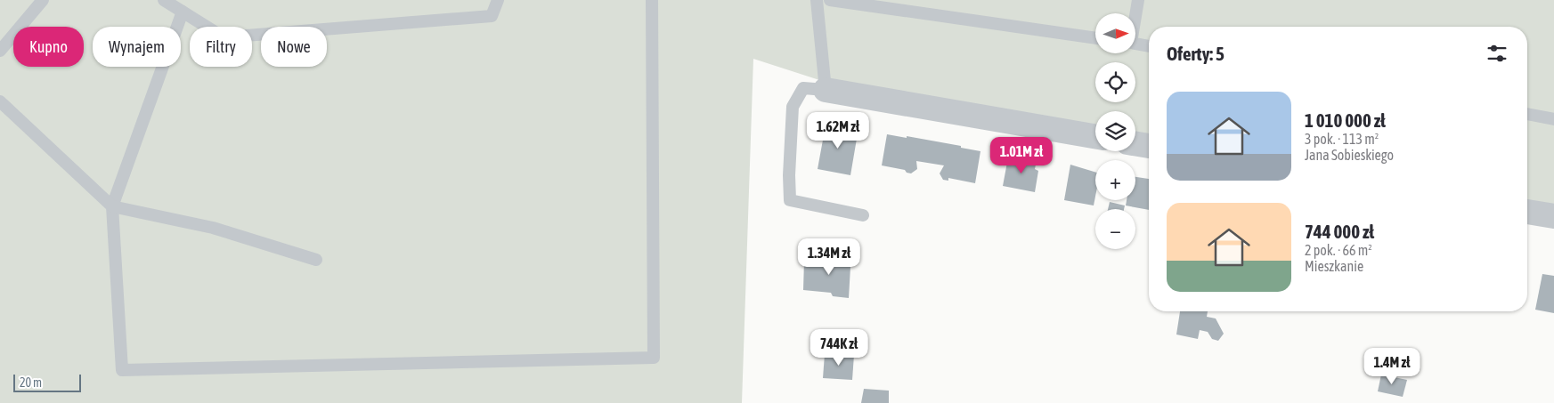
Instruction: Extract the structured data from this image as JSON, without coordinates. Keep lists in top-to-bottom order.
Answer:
{
  "scale_bar": "20 m",
  "north": "right",
  "page": {
    "map_buttons": ["+", "−"],
    "chip": [
      "Kupno",
      "Wynajem",
      "Filtry",
      "Nowe"
    ],
    "heading": "Oferty: 5",
    "list": [
      {
        "name": "1 010 000 zł",
        "note": "3 pok. · 113 m² · Jana Sobieskiego"
      },
      {
        "name": "744 000 zł",
        "note": "2 pok. · 66 m² · Mieszkanie"
      }
    ],
    "price": [
      "1.62M zł",
      "1.01M zł",
      "1.34M zł",
      "744K zł",
      "1.4M zł"
    ],
    "scale": "20 m"
  }
}
